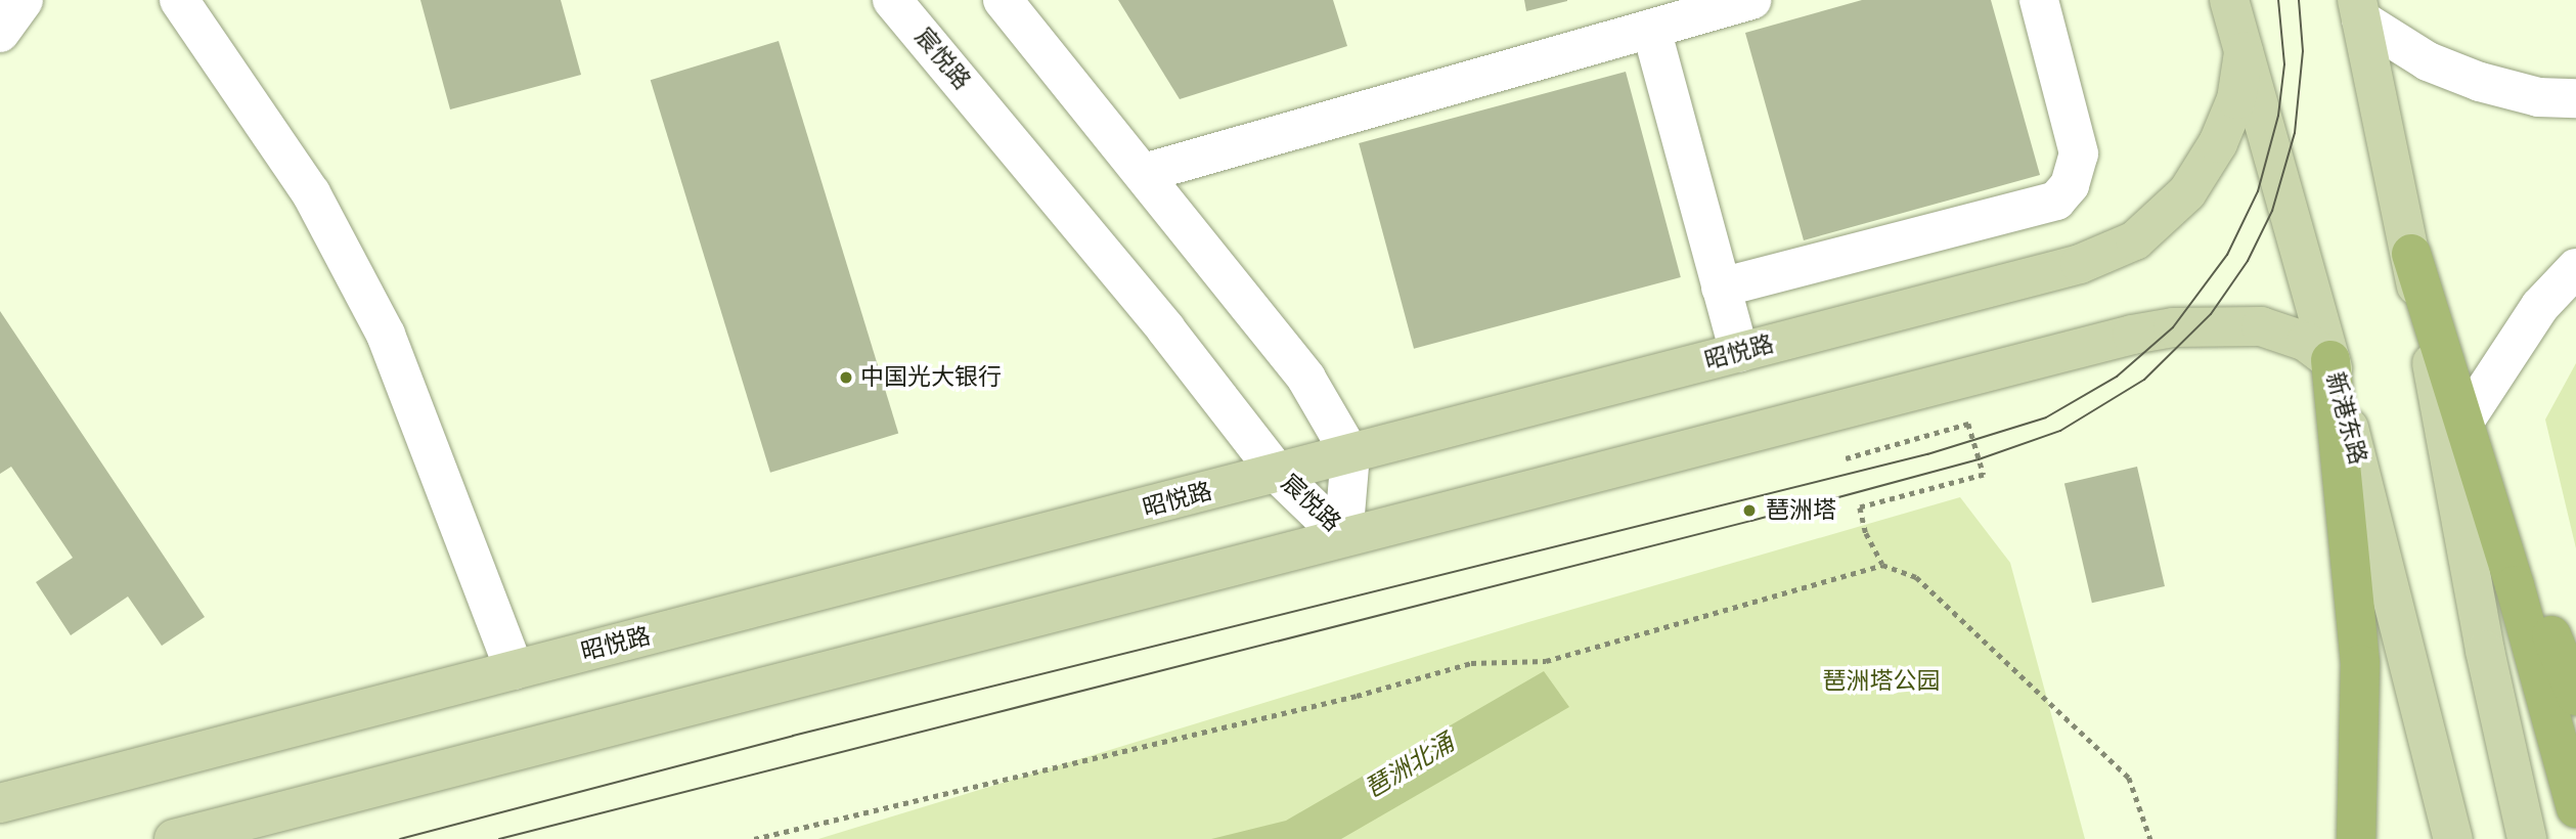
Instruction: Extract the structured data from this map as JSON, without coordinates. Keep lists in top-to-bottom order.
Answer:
{
  "streets": {
    "main road": ["昭悦路", "新港东路"],
    "street": ["宸悦路"]
  },
  "crossings": [
    ["宸悦路", "昭悦路"],
    ["昭悦路", "新港东路"]
  ],
  "water": ["琶洲北涌"],
  "parks": ["琶洲塔公园"],
  "places": ["中国光大银行", "琶洲塔"]
}
